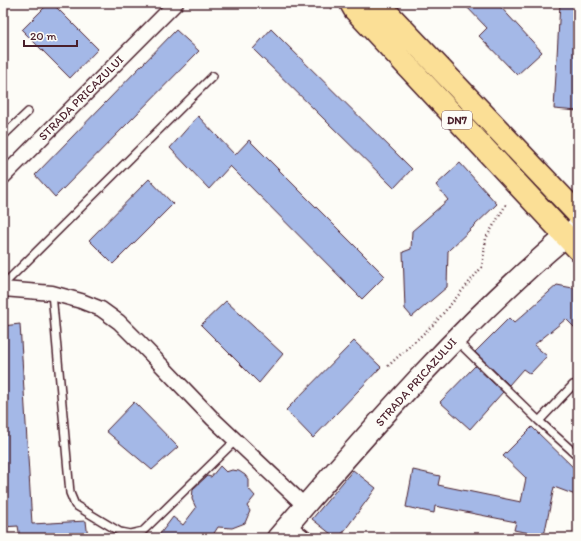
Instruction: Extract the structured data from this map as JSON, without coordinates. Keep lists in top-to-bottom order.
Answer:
{
  "streets": {
    "main road": ["STRADA PRICAZULUI", "DN7"]
  },
  "crossings": [
    ["STRADA PRICAZULUI", "DN7"]
  ],
  "scale_bar": "20 m"
}
